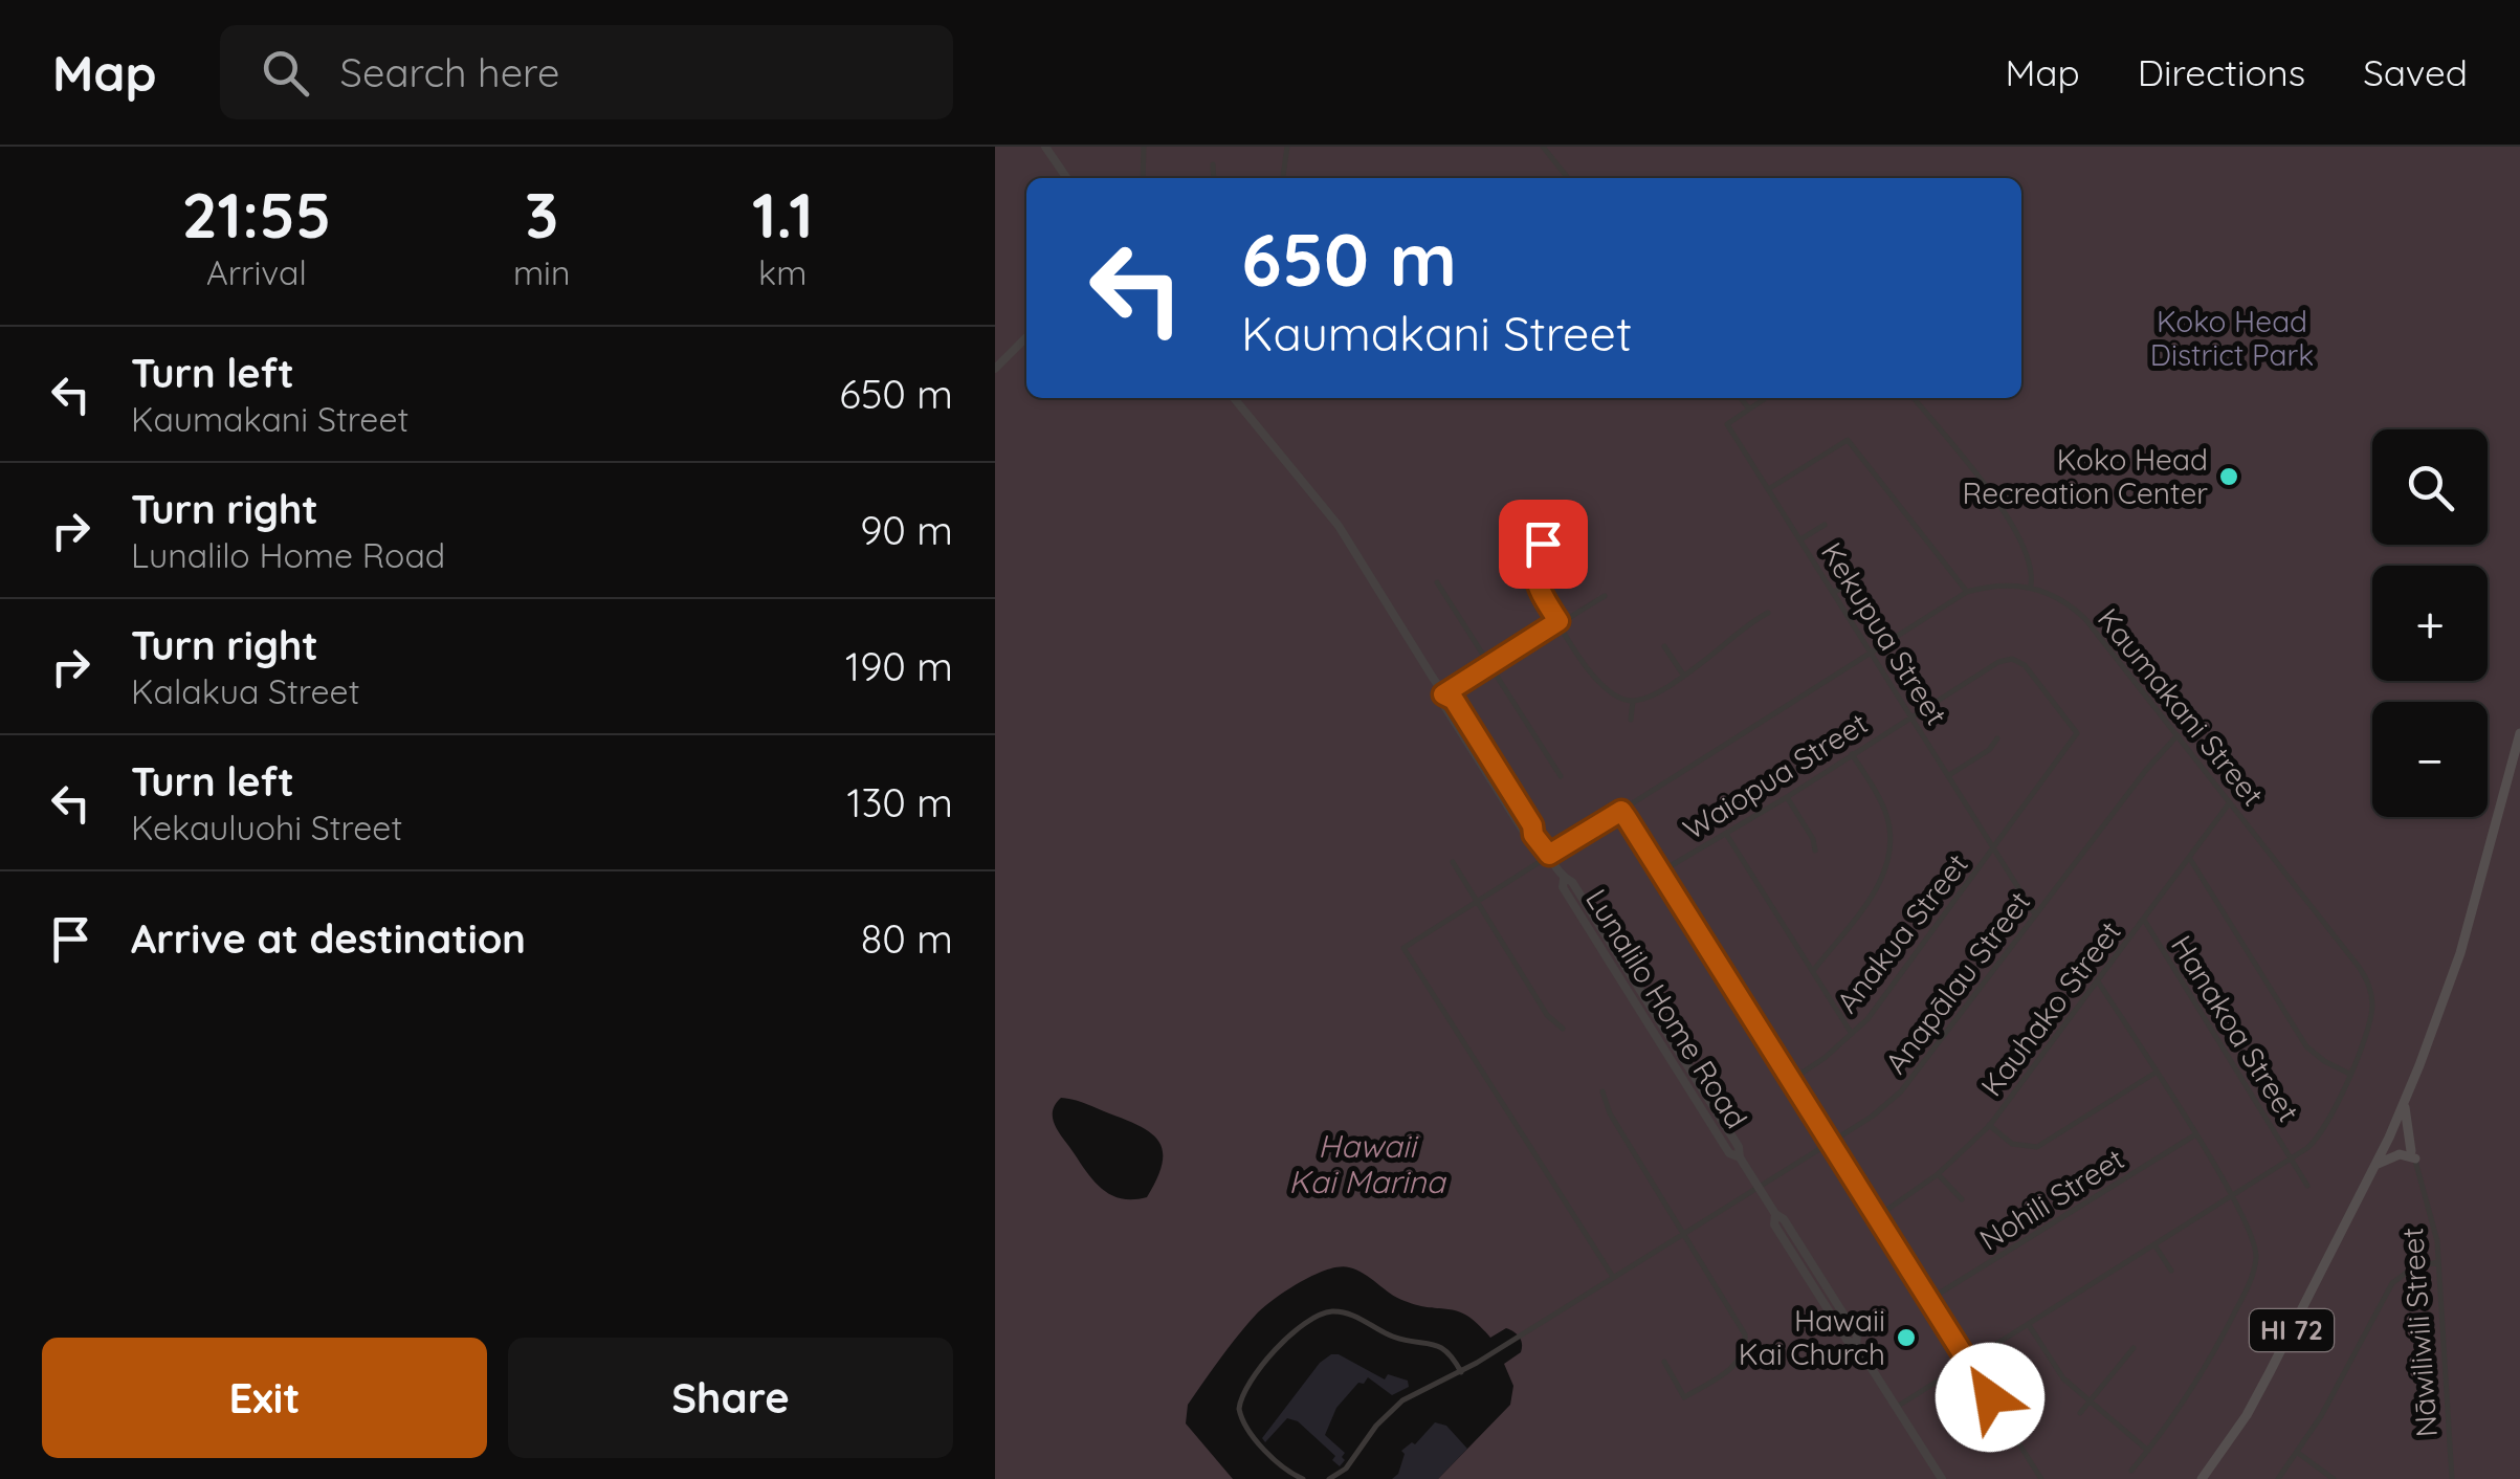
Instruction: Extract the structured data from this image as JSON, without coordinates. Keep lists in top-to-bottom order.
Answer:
{
  "streets": {
    "main road": ["Lunalilo Home Road", "HI 72"],
    "street": [
      "Kekupua Street",
      "Kaumakani Street",
      "Waiopua Street",
      "Anakua Street",
      "Anapālau Street",
      "Kauhako Street",
      "Hanakoa Street",
      "Nohili Street",
      "Nāwiliwili Street"
    ]
  },
  "crossings": [
    ["Kekupua Street", "Waiopua Street"],
    ["Kekupua Street", "Anakua Street"],
    ["Kekupua Street", "Anapālau Street"],
    ["Kaumakani Street", "Anapālau Street"],
    ["Kaumakani Street", "Lunalilo Home Road"],
    ["Kaumakani Street", "Kauhako Street"],
    ["Kaumakani Street", "Hanakoa Street"],
    ["Waiopua Street", "Anakua Street"],
    ["Anapālau Street", "Lunalilo Home Road"],
    ["Kauhako Street", "Hanakoa Street"]
  ],
  "water": ["Hawaii Kai Marina"],
  "parks": ["Koko Head District Park"],
  "places": ["Koko Head Recreation Center", "Hawaii Kai Church"],
  "page": {
    "header": "Map",
    "search": "Search here",
    "nav": ["Map", "Directions", "Saved"],
    "eta": [
      "21:55",
      "Arrival",
      "3",
      "min",
      "1.1",
      "km"
    ],
    "turn": ["650 m", "Kaumakani Street"],
    "list": [
      {
        "name": "Turn left",
        "note": "Kaumakani Street",
        "value": "650 m"
      },
      {
        "name": "Turn right",
        "note": "Lunalilo Home Road",
        "value": "90 m"
      },
      {
        "name": "Turn right",
        "note": "Kalakua Street",
        "value": "190 m"
      },
      {
        "name": "Turn left",
        "note": "Kekauluohi Street",
        "value": "130 m"
      },
      {
        "name": "Arrive at destination",
        "value": "80 m"
      }
    ],
    "map_buttons": ["+", "−"],
    "buttons": ["Exit", "Share"]
  }
}
